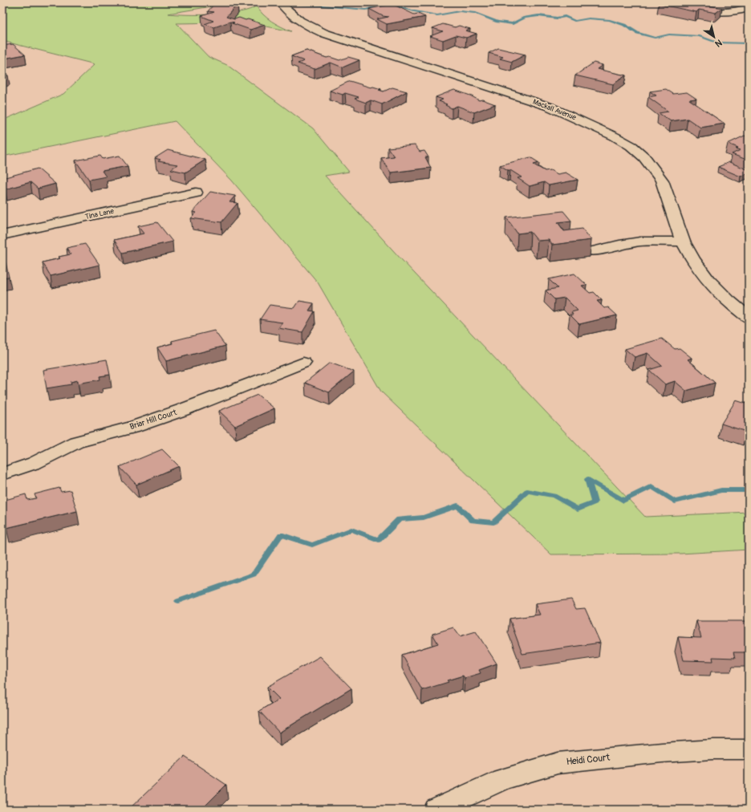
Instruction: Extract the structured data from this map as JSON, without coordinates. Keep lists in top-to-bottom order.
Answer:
{
  "streets": {
    "street": [
      "Mackall Avenue",
      "Tina Lane",
      "Briar Hill Court",
      "Heidi Court"
    ]
  },
  "north": "bottom right"
}
